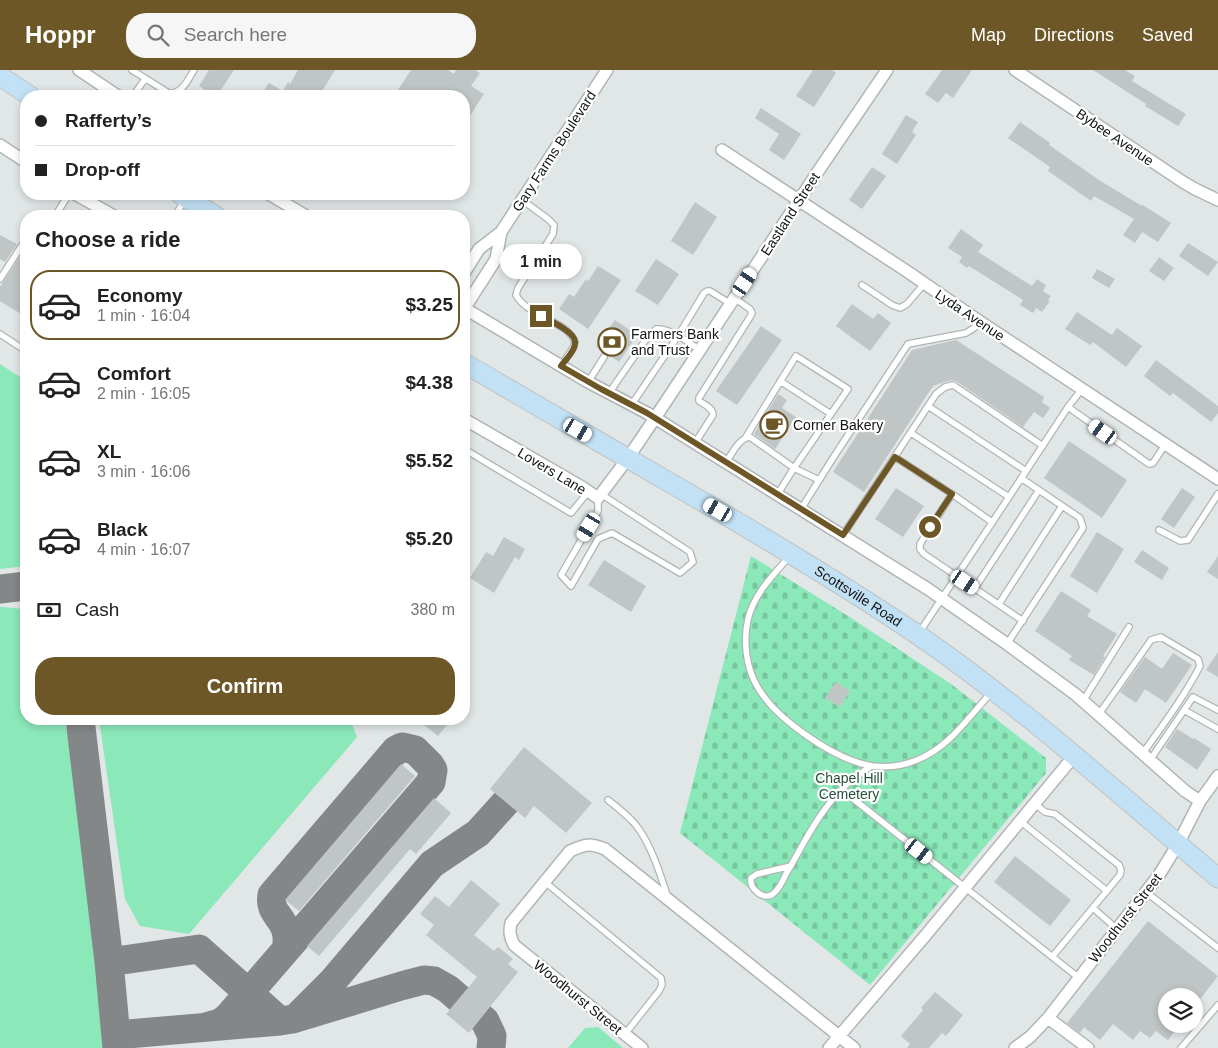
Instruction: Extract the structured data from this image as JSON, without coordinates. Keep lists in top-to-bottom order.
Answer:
{
  "streets": {
    "main road": ["Scottsville Road"],
    "street": [
      "Bybee Avenue",
      "Gary Farms Boulevard",
      "Eastland Street",
      "Lyda Avenue",
      "Lovers Lane",
      "Woodhurst Street"
    ]
  },
  "crossings": [
    ["Eastland Street", "Lyda Avenue"],
    ["Eastland Street", "Lovers Lane"],
    ["Eastland Street", "Scottsville Road"],
    ["Lovers Lane", "Scottsville Road"],
    ["Scottsville Road", "Woodhurst Street"]
  ],
  "parks": ["Chapel Hill Cemetery"],
  "places": {
    "bank": ["Farmers Bank and Trust"],
    "cafe": ["Corner Bakery"]
  },
  "page": {
    "header": "Hoppr",
    "search": "Search here",
    "nav": ["Map", "Directions", "Saved"],
    "banner": ["Rafferty’s", "Drop-off"],
    "heading": "Choose a ride",
    "bubble": "1 min",
    "list": [
      {
        "name": "Economy",
        "note": "1 min · 16:04",
        "value": "$3.25"
      },
      {
        "name": "Comfort",
        "note": "2 min · 16:05",
        "value": "$4.38"
      },
      {
        "name": "XL",
        "note": "3 min · 16:06",
        "value": "$5.52"
      },
      {
        "name": "Black",
        "note": "4 min · 16:07",
        "value": "$5.20"
      }
    ],
    "pay": ["Cash", "380 m"],
    "buttons": "Confirm"
  }
}
